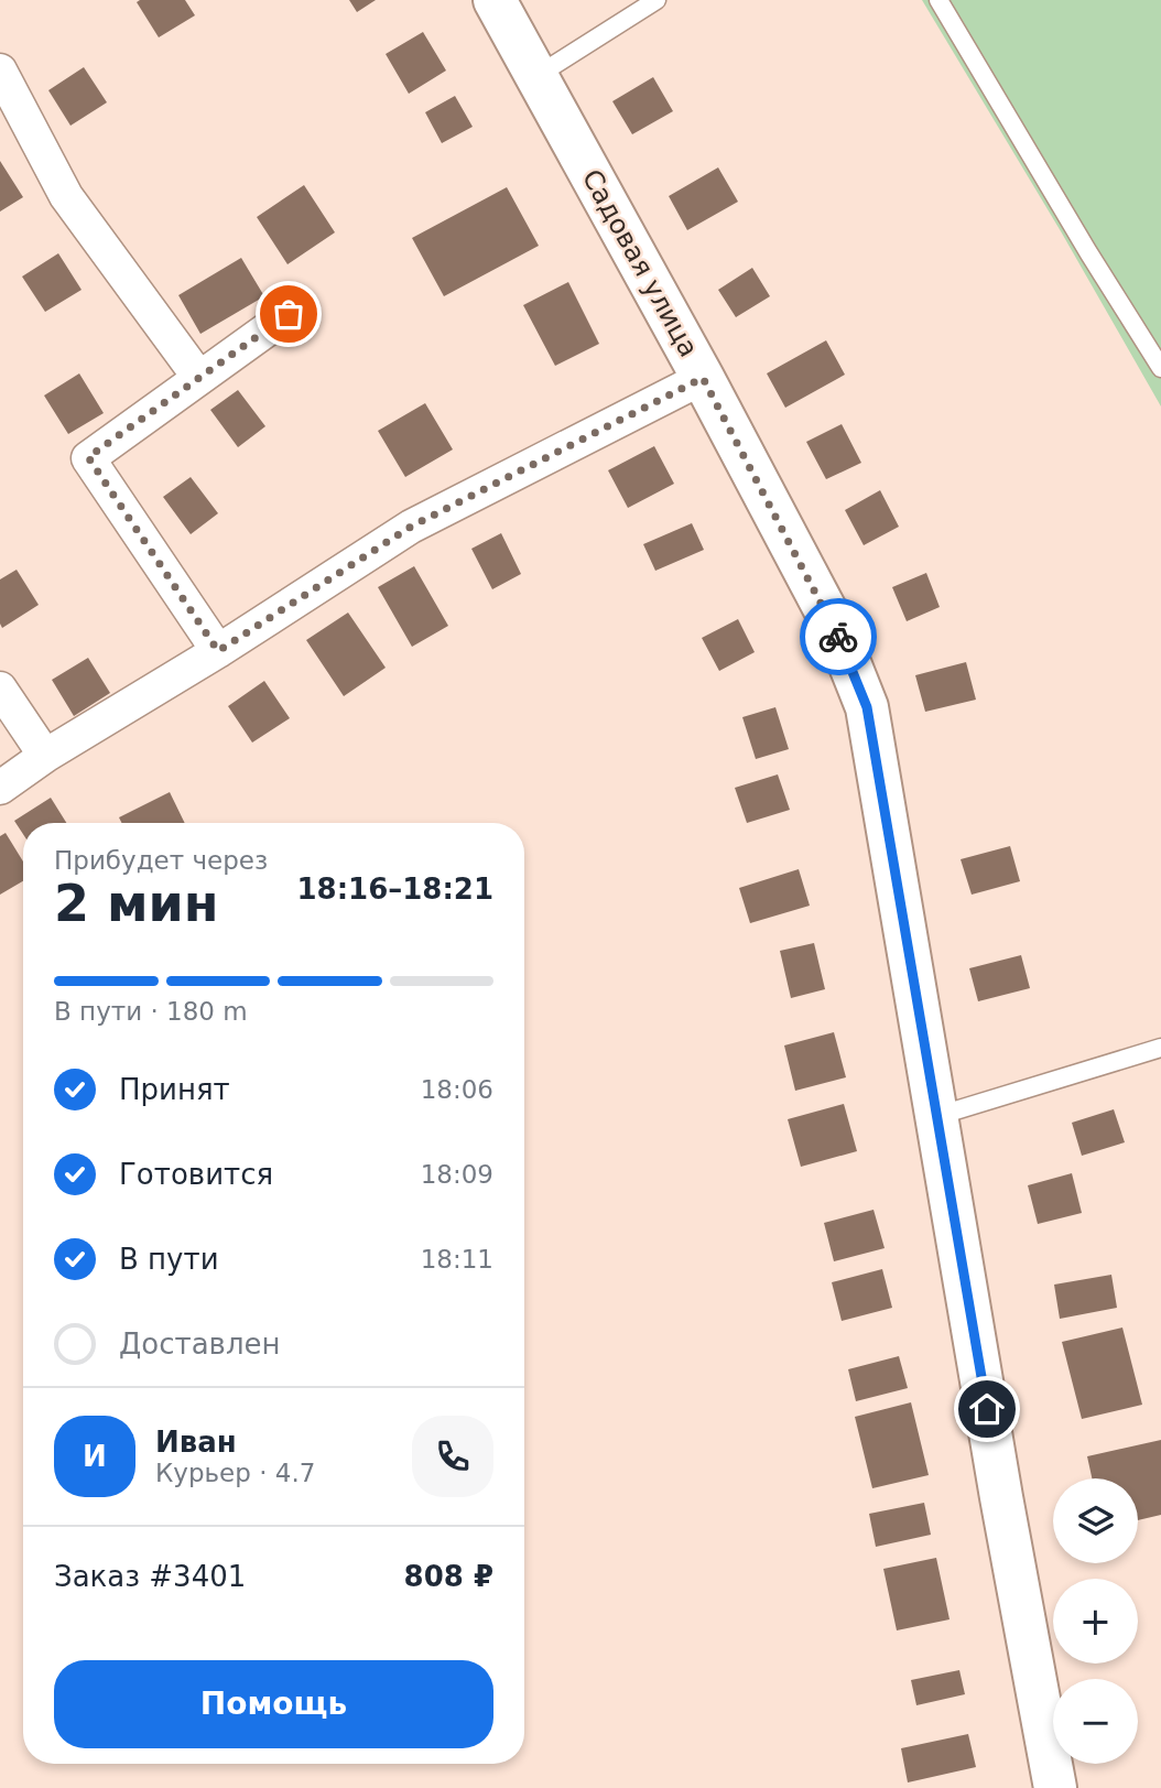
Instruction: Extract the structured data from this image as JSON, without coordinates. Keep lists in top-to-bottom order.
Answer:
{
  "streets": {
    "main road": ["Садовая улица"]
  },
  "page": {
    "heading": ["2 мин", "Прибудет через", "18:16–18:21"],
    "panel": [
      "Иван",
      "Курьер · 4.7",
      "Заказ #3401",
      "808 ₽"
    ],
    "bar": "В пути · 180 m",
    "list": [
      ["Принят", "18:06"],
      ["Готовится", "18:09"],
      ["В пути", "18:11"],
      "Доставлен"
    ],
    "round": "И",
    "map_buttons": ["+", "−"],
    "buttons": "Помощь"
  }
}
